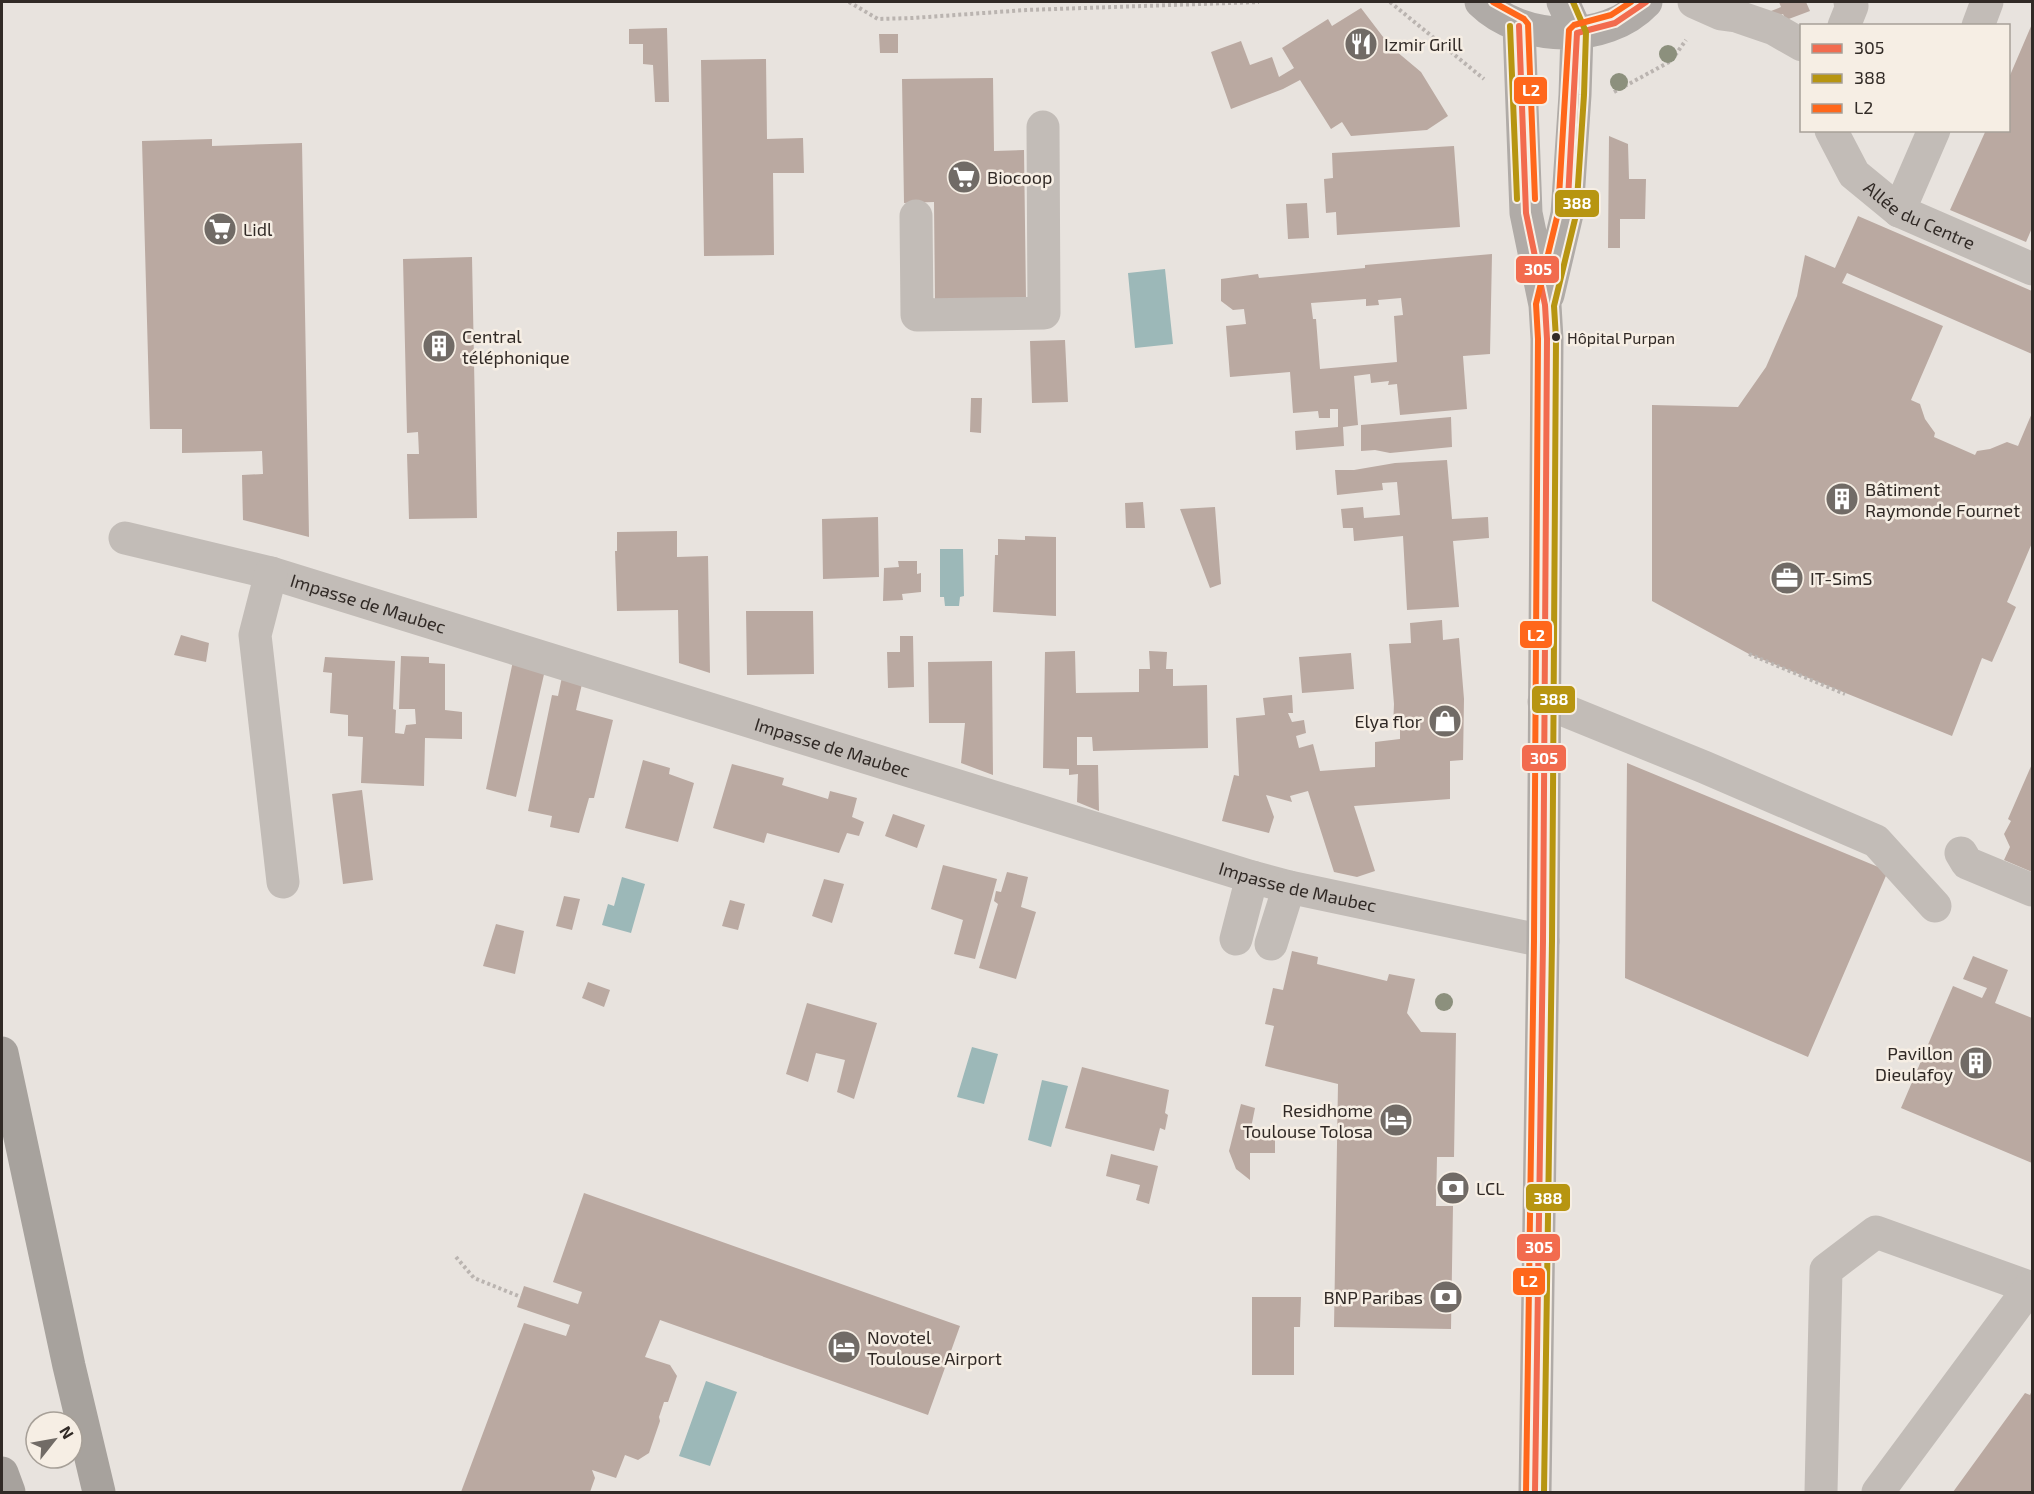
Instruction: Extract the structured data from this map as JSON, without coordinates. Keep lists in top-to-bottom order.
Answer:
{
  "streets": {
    "street": ["Allée du Centre", "Impasse de Maubec"]
  },
  "places": {
    "restaurant": ["Izmir Grill"],
    "supermarket": ["Biocoop", "Lidl"],
    "other": ["Hôpital Purpan"],
    "building": ["Central téléphonique", "Bâtiment Raymonde Fournet", "Pavillon Dieulafoy"],
    "office": ["IT-SimS"],
    "shop": ["Elya flor"],
    "hotel": ["Residhome Toulouse Tolosa", "Novotel Toulouse Airport"],
    "bank": ["LCL", "BNP Paribas"]
  },
  "lines": ["transit line 305", "transit line 388", "transit line L2"],
  "legend": ["305", "388", "L2"],
  "north": "top right"
}
